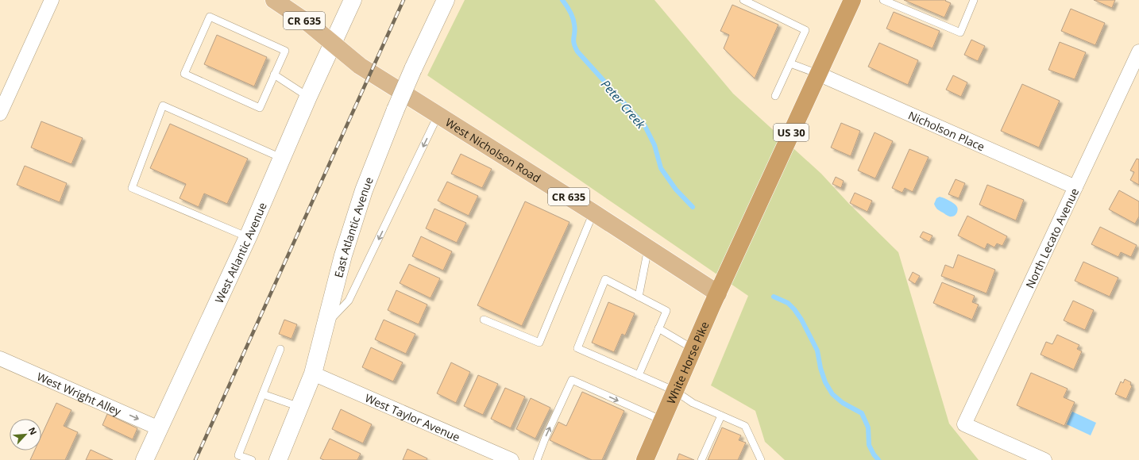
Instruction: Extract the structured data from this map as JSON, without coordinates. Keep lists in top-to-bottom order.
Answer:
{
  "streets": {
    "highway": ["US 30", "White Horse Pike"],
    "main road": ["CR 635", "West Nicholson Road"],
    "street": [
      "Nicholson Place",
      "East Atlantic Avenue",
      "North Lecato Avenue",
      "West Atlantic Avenue",
      "West Wright Alley",
      "West Taylor Avenue"
    ]
  },
  "crossings": [
    ["Nicholson Place", "US 30"],
    ["Nicholson Place", "North Lecato Avenue"],
    ["Nicholson Place", "White Horse Pike"],
    ["US 30", "White Horse Pike"],
    ["West Nicholson Road", "West Atlantic Avenue"],
    ["West Nicholson Road", "White Horse Pike"],
    ["East Atlantic Avenue", "West Taylor Avenue"],
    ["West Atlantic Avenue", "West Wright Alley"]
  ],
  "one_way": ["West Wright Alley"],
  "water": ["Peter Creek"],
  "north": "top right"
}
